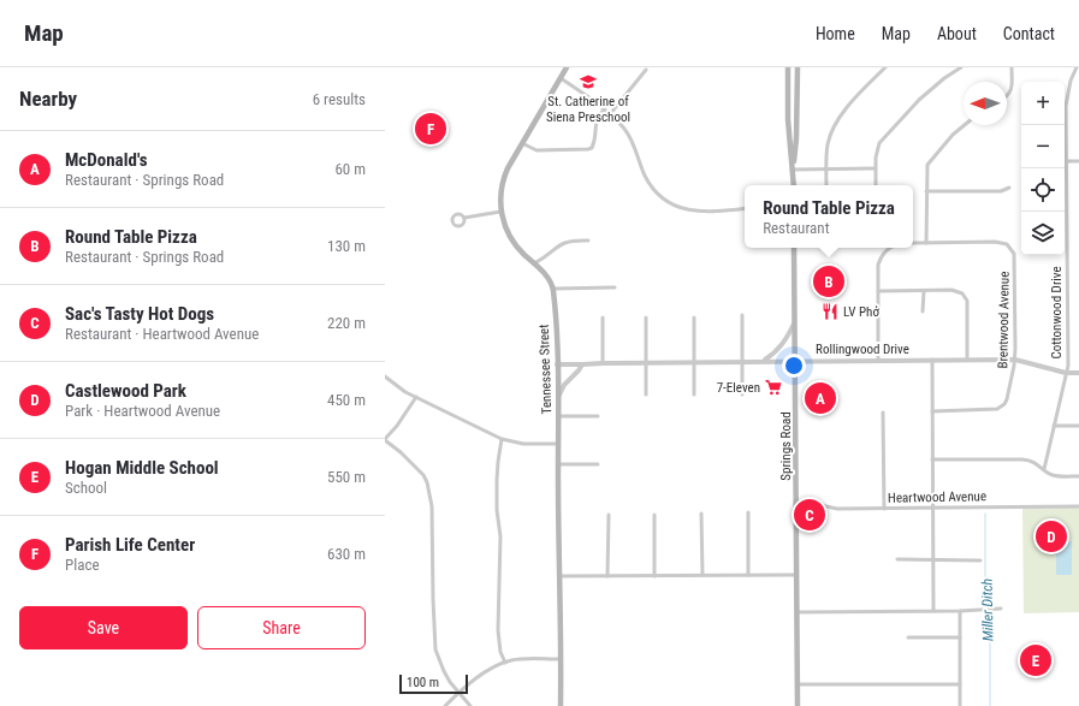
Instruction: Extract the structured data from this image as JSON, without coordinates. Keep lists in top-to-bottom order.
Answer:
{
  "streets": {
    "main road": ["Tennessee Street", "Springs Road"],
    "street": [
      "Cottonwood Drive",
      "Brentwood Avenue",
      "Rollingwood Drive",
      "Heartwood Avenue"
    ]
  },
  "crossings": [
    ["Cottonwood Drive", "Rollingwood Drive"],
    ["Brentwood Avenue", "Rollingwood Drive"],
    ["Rollingwood Drive", "Tennessee Street"],
    ["Rollingwood Drive", "Springs Road"],
    ["Springs Road", "Heartwood Avenue"]
  ],
  "water": ["Miller Ditch"],
  "places": {
    "school or university": ["St. Catherine of Siena Preschool"],
    "restaurant": ["LV Phở"],
    "supermarket": ["7-Eleven"]
  },
  "scale_bar": "100 m",
  "north": "left",
  "page": {
    "header": "Map",
    "nav": [
      "Home",
      "Map",
      "About",
      "Contact"
    ],
    "heading": ["Nearby", "6 results"],
    "map_buttons": ["+", "−"],
    "pins": [
      "F",
      "B",
      "A",
      "C",
      "D",
      "E"
    ],
    "list": [
      {
        "mark": "A",
        "name": "McDonald's",
        "note": "Restaurant · Springs Road",
        "value": "60 m"
      },
      {
        "mark": "B",
        "name": "Round Table Pizza",
        "note": "Restaurant · Springs Road",
        "value": "130 m"
      },
      {
        "mark": "C",
        "name": "Sac's Tasty Hot Dogs",
        "note": "Restaurant · Heartwood Avenue",
        "value": "220 m"
      },
      {
        "mark": "D",
        "name": "Castlewood Park",
        "note": "Park · Heartwood Avenue",
        "value": "450 m"
      },
      {
        "mark": "E",
        "name": "Hogan Middle School",
        "note": "School",
        "value": "550 m"
      },
      {
        "mark": "F",
        "name": "Parish Life Center",
        "note": "Place",
        "value": "630 m"
      }
    ],
    "popup": ["Round Table Pizza", "Restaurant"],
    "buttons": ["Save", "Share"],
    "scale": "100 m"
  }
}
